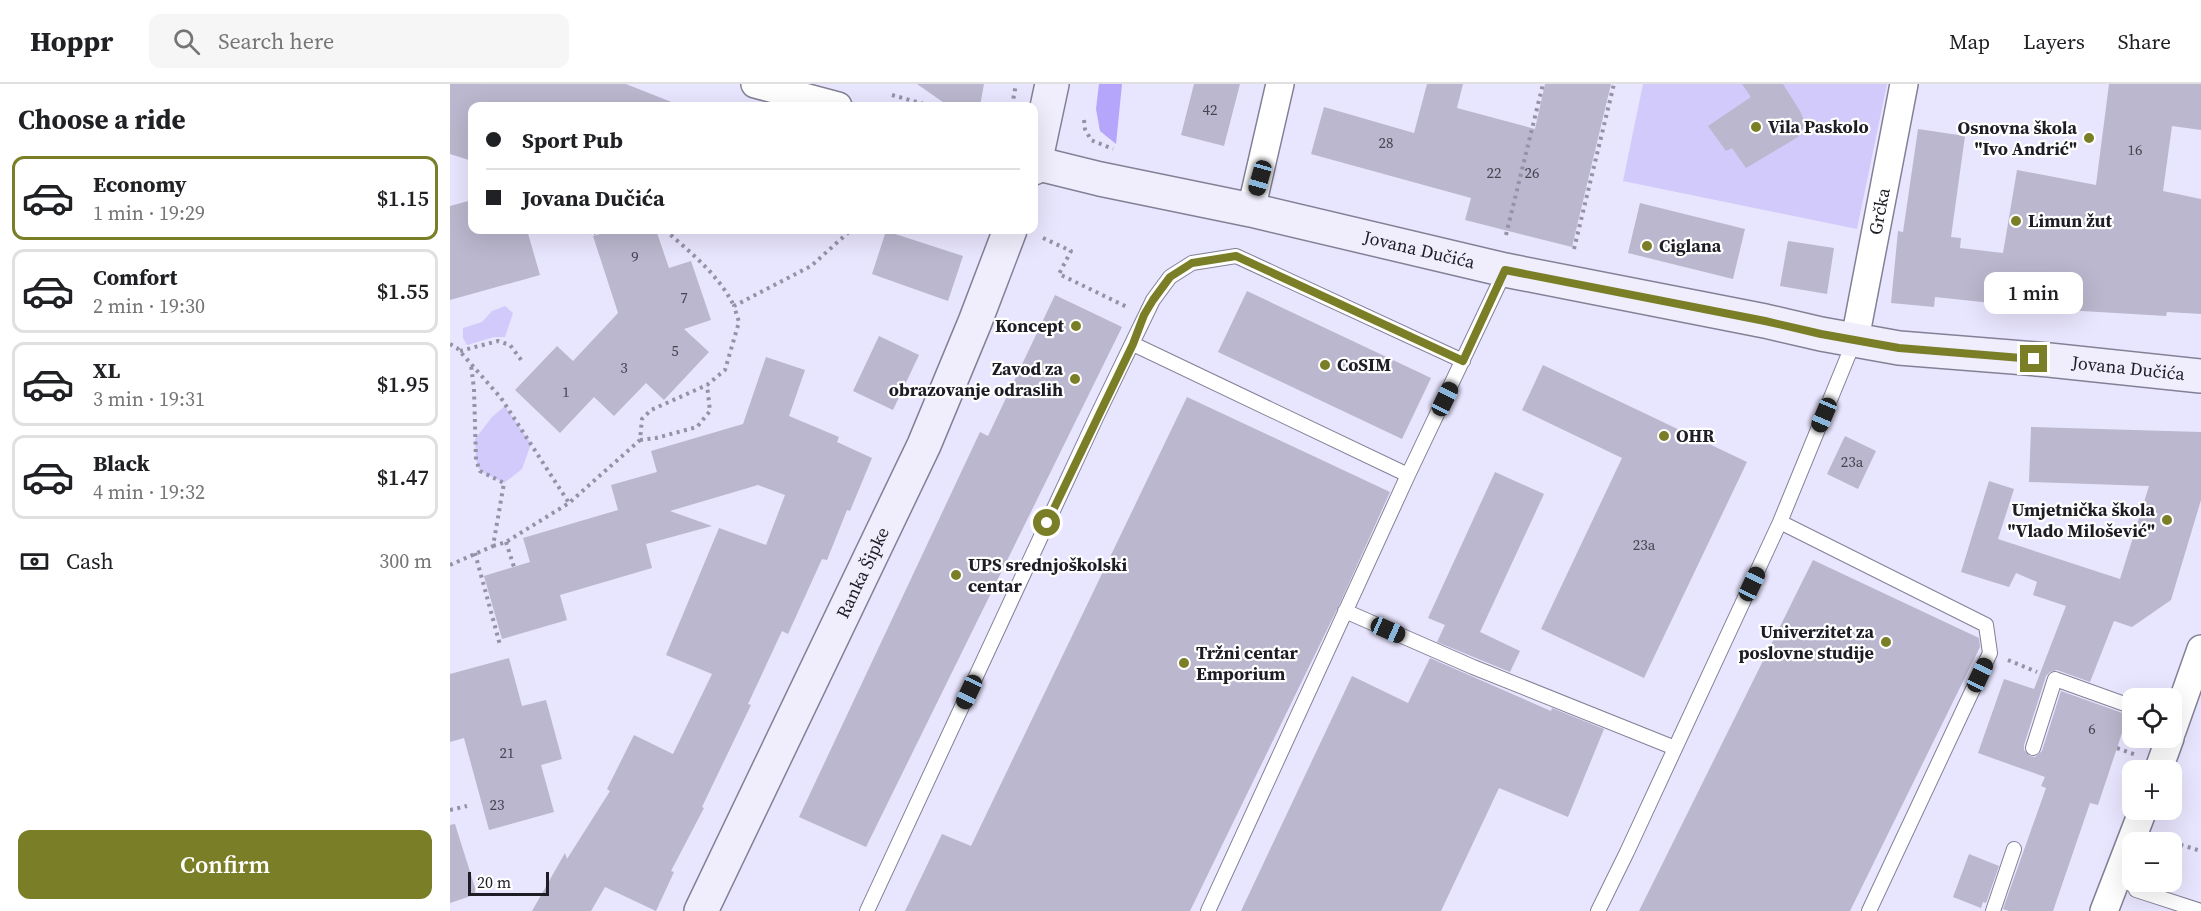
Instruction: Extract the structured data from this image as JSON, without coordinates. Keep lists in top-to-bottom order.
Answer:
{
  "streets": {
    "street": ["Grčka", "Jovana Dučića", "Ranka Šipke"]
  },
  "crossings": [
    ["Grčka", "Jovana Dučića"]
  ],
  "places": [
    "Vila Paskolo",
    "Osnovna škola \"Ivo Andrić\"",
    "Limun žut",
    "Ciglana",
    "Koncept",
    "CoSIM",
    "Zavod za obrazovanje odraslih",
    "OHR",
    "Umjetnička škola \"Vlado Milošević\"",
    "UPS srednjoškolski centar",
    "Univerzitet za poslovne studije",
    "Tržni centar Emporium"
  ],
  "house_numbers": [
    "42",
    "28",
    "16",
    "22",
    "26",
    "9",
    "7",
    "5",
    "3",
    "1",
    "23a",
    "23a",
    "6",
    "21",
    "23"
  ],
  "scale_bar": "20 m",
  "page": {
    "header": "Hoppr",
    "search": "Search here",
    "nav": ["Map", "Layers", "Share"],
    "heading": "Choose a ride",
    "banner": ["Sport Pub", "Jovana Dučića"],
    "list": [
      {
        "name": "Economy",
        "note": "1 min · 19:29",
        "value": "$1.15"
      },
      {
        "name": "Comfort",
        "note": "2 min · 19:30",
        "value": "$1.55"
      },
      {
        "name": "XL",
        "note": "3 min · 19:31",
        "value": "$1.95"
      },
      {
        "name": "Black",
        "note": "4 min · 19:32",
        "value": "$1.47"
      }
    ],
    "bubble": "1 min",
    "pay": ["Cash", "300 m"],
    "map_buttons": ["+", "−"],
    "buttons": "Confirm",
    "scale": "20 m"
  }
}
